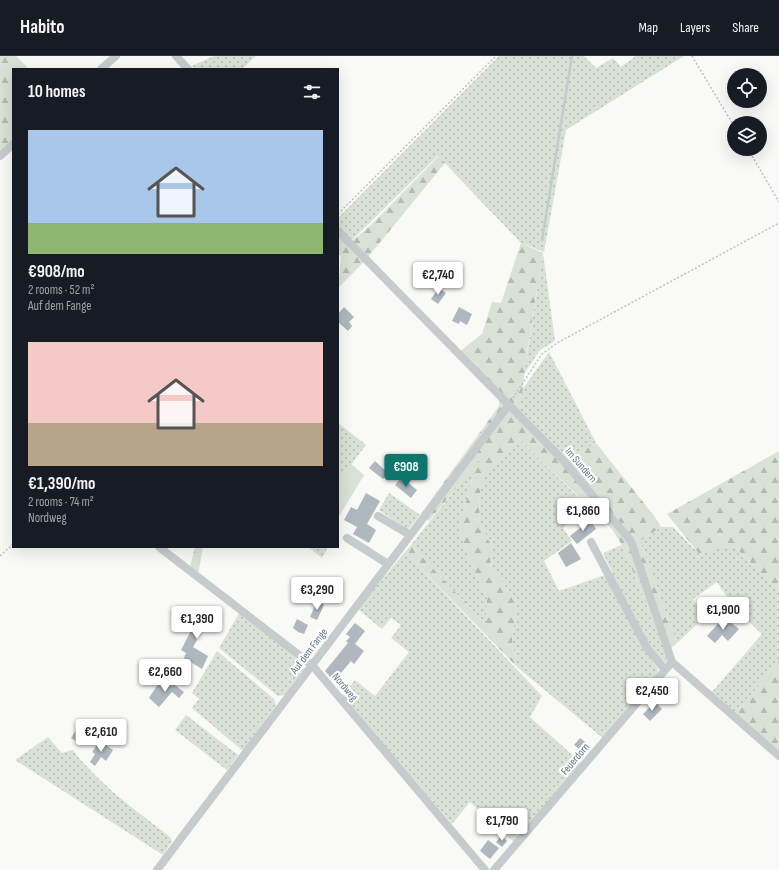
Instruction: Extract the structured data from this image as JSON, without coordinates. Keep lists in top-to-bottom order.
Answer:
{
  "streets": {
    "street": [
      "Im Sundern",
      "Auf dem Fange",
      "Nordweg",
      "Feuerdorn"
    ]
  },
  "crossings": [
    ["Im Sundern", "Auf dem Fange"],
    ["Im Sundern", "Feuerdorn"],
    ["Auf dem Fange", "Nordweg"]
  ],
  "page": {
    "header": "Habito",
    "nav": ["Map", "Layers", "Share"],
    "heading": "10 homes",
    "list": [
      {
        "name": "€908/mo",
        "note": "2 rooms · 52 m² · Auf dem Fange"
      },
      {
        "name": "€1,390/mo",
        "note": "2 rooms · 74 m² · Nordweg"
      }
    ],
    "price": [
      "€2,740",
      "€908",
      "€1,860",
      "€3,290",
      "€1,900",
      "€1,390",
      "€2,660",
      "€2,450",
      "€2,610",
      "€1,790"
    ]
  }
}
